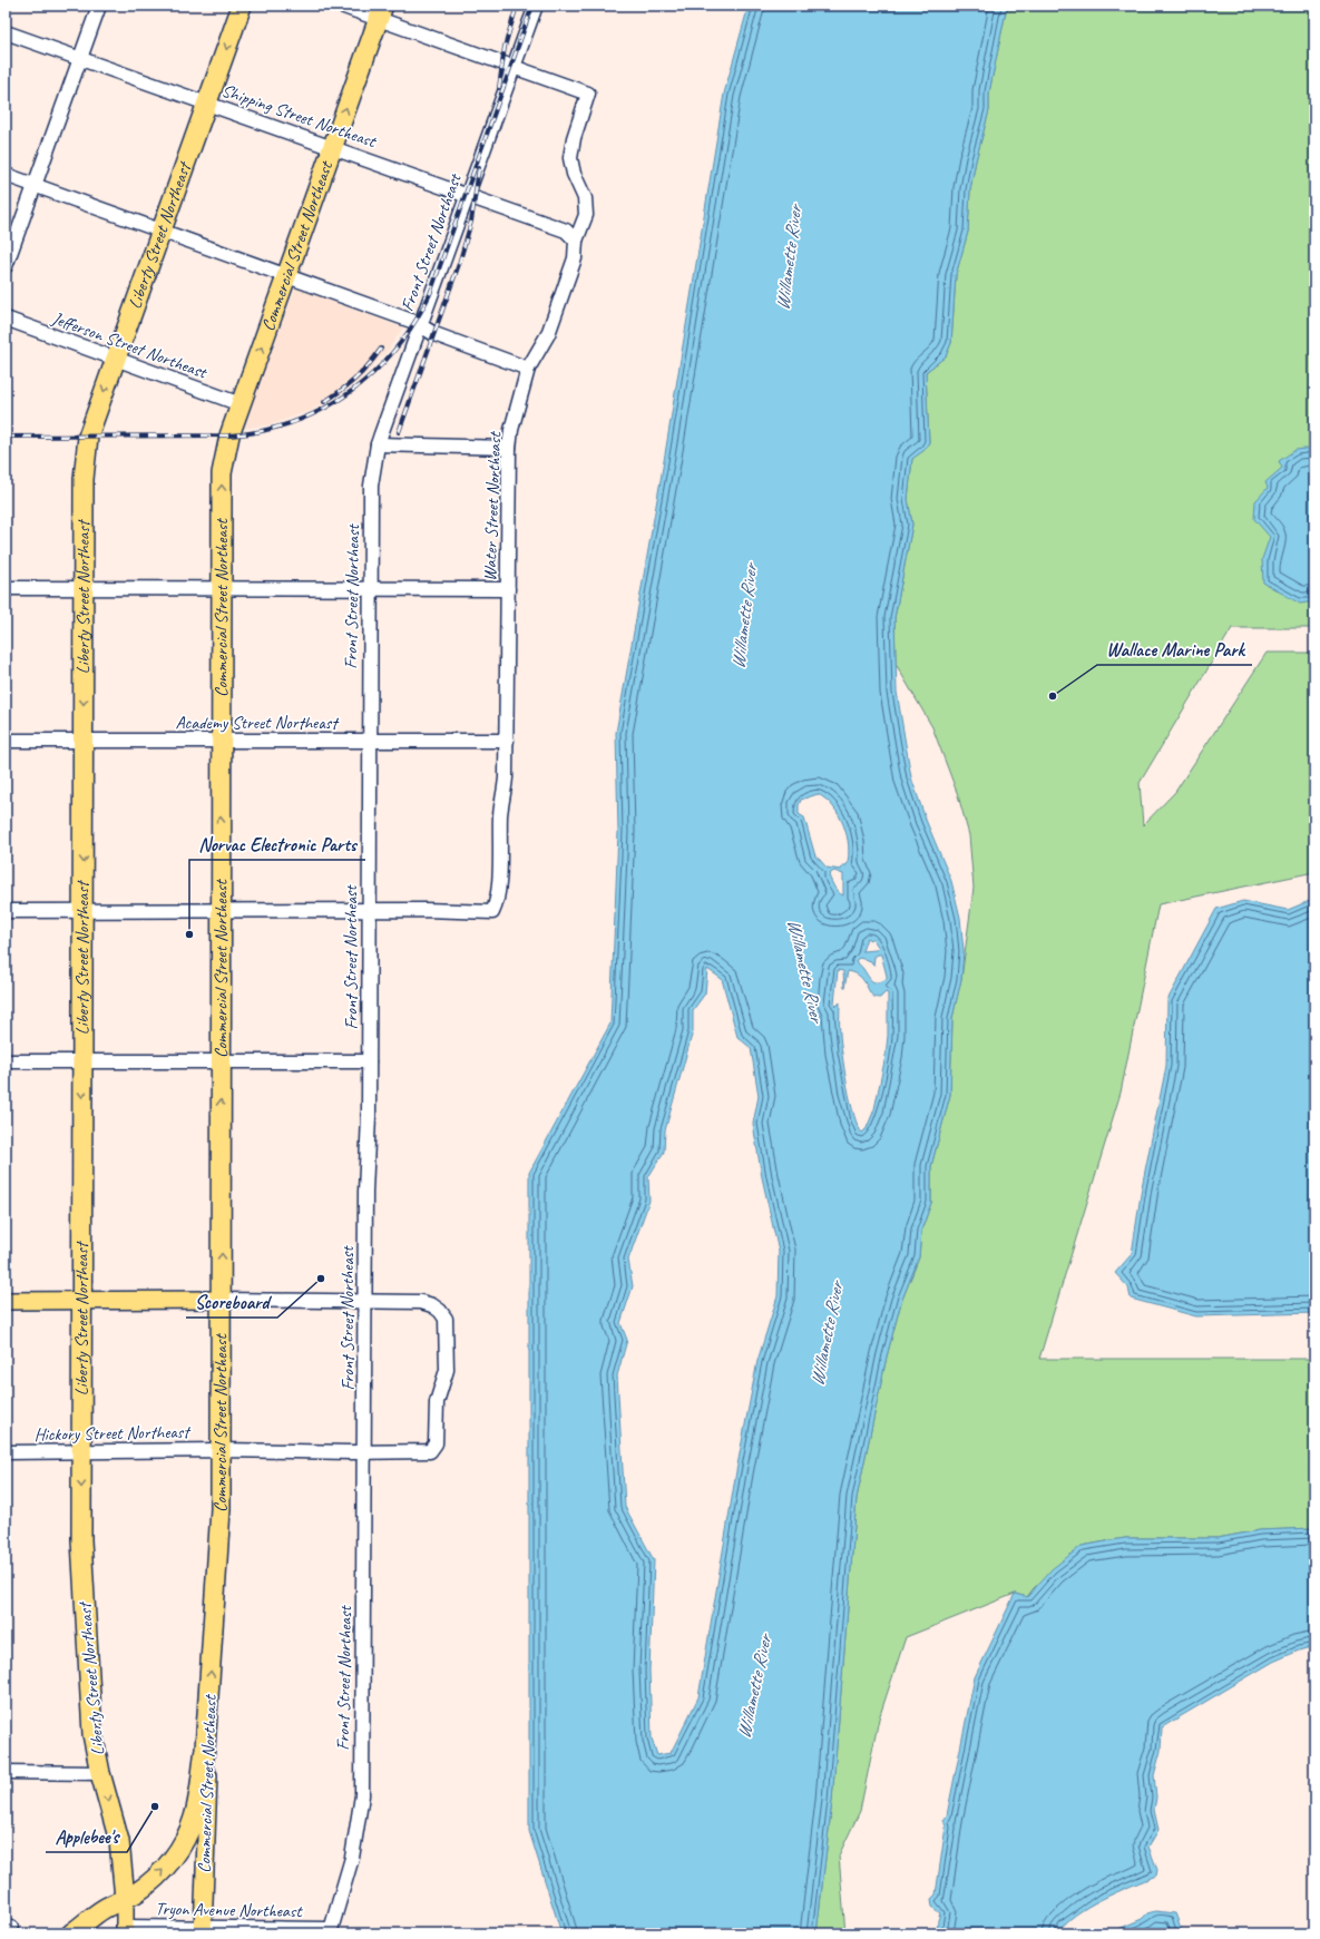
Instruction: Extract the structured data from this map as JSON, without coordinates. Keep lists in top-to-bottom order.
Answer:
{
  "streets": {
    "highway": ["Liberty Street Northeast", "Commercial Street Northeast"],
    "street": [
      "Shipping Street Northeast",
      "Front Street Northeast",
      "Jefferson Street Northeast",
      "Water Street Northeast",
      "Academy Street Northeast",
      "Hickory Street Northeast",
      "Tryon Avenue Northeast"
    ]
  },
  "crossings": [
    ["Shipping Street Northeast", "Liberty Street Northeast"],
    ["Shipping Street Northeast", "Front Street Northeast"],
    ["Shipping Street Northeast", "Commercial Street Northeast"],
    ["Shipping Street Northeast", "Water Street Northeast"],
    ["Liberty Street Northeast", "Jefferson Street Northeast"],
    ["Liberty Street Northeast", "Academy Street Northeast"],
    ["Liberty Street Northeast", "Hickory Street Northeast"],
    ["Liberty Street Northeast", "Tryon Avenue Northeast"],
    ["Front Street Northeast", "Water Street Northeast"],
    ["Front Street Northeast", "Academy Street Northeast"],
    ["Front Street Northeast", "Hickory Street Northeast"],
    ["Front Street Northeast", "Tryon Avenue Northeast"],
    ["Commercial Street Northeast", "Jefferson Street Northeast"],
    ["Commercial Street Northeast", "Academy Street Northeast"],
    ["Commercial Street Northeast", "Hickory Street Northeast"],
    ["Commercial Street Northeast", "Tryon Avenue Northeast"],
    ["Water Street Northeast", "Academy Street Northeast"]
  ],
  "one_way": ["Liberty Street Northeast", "Commercial Street Northeast"],
  "water": ["Willamette River"],
  "places": [
    "Wallace Marine Park",
    "Norvac Electronic Parts",
    "Scoreboard",
    "Applebee's"
  ]
}
